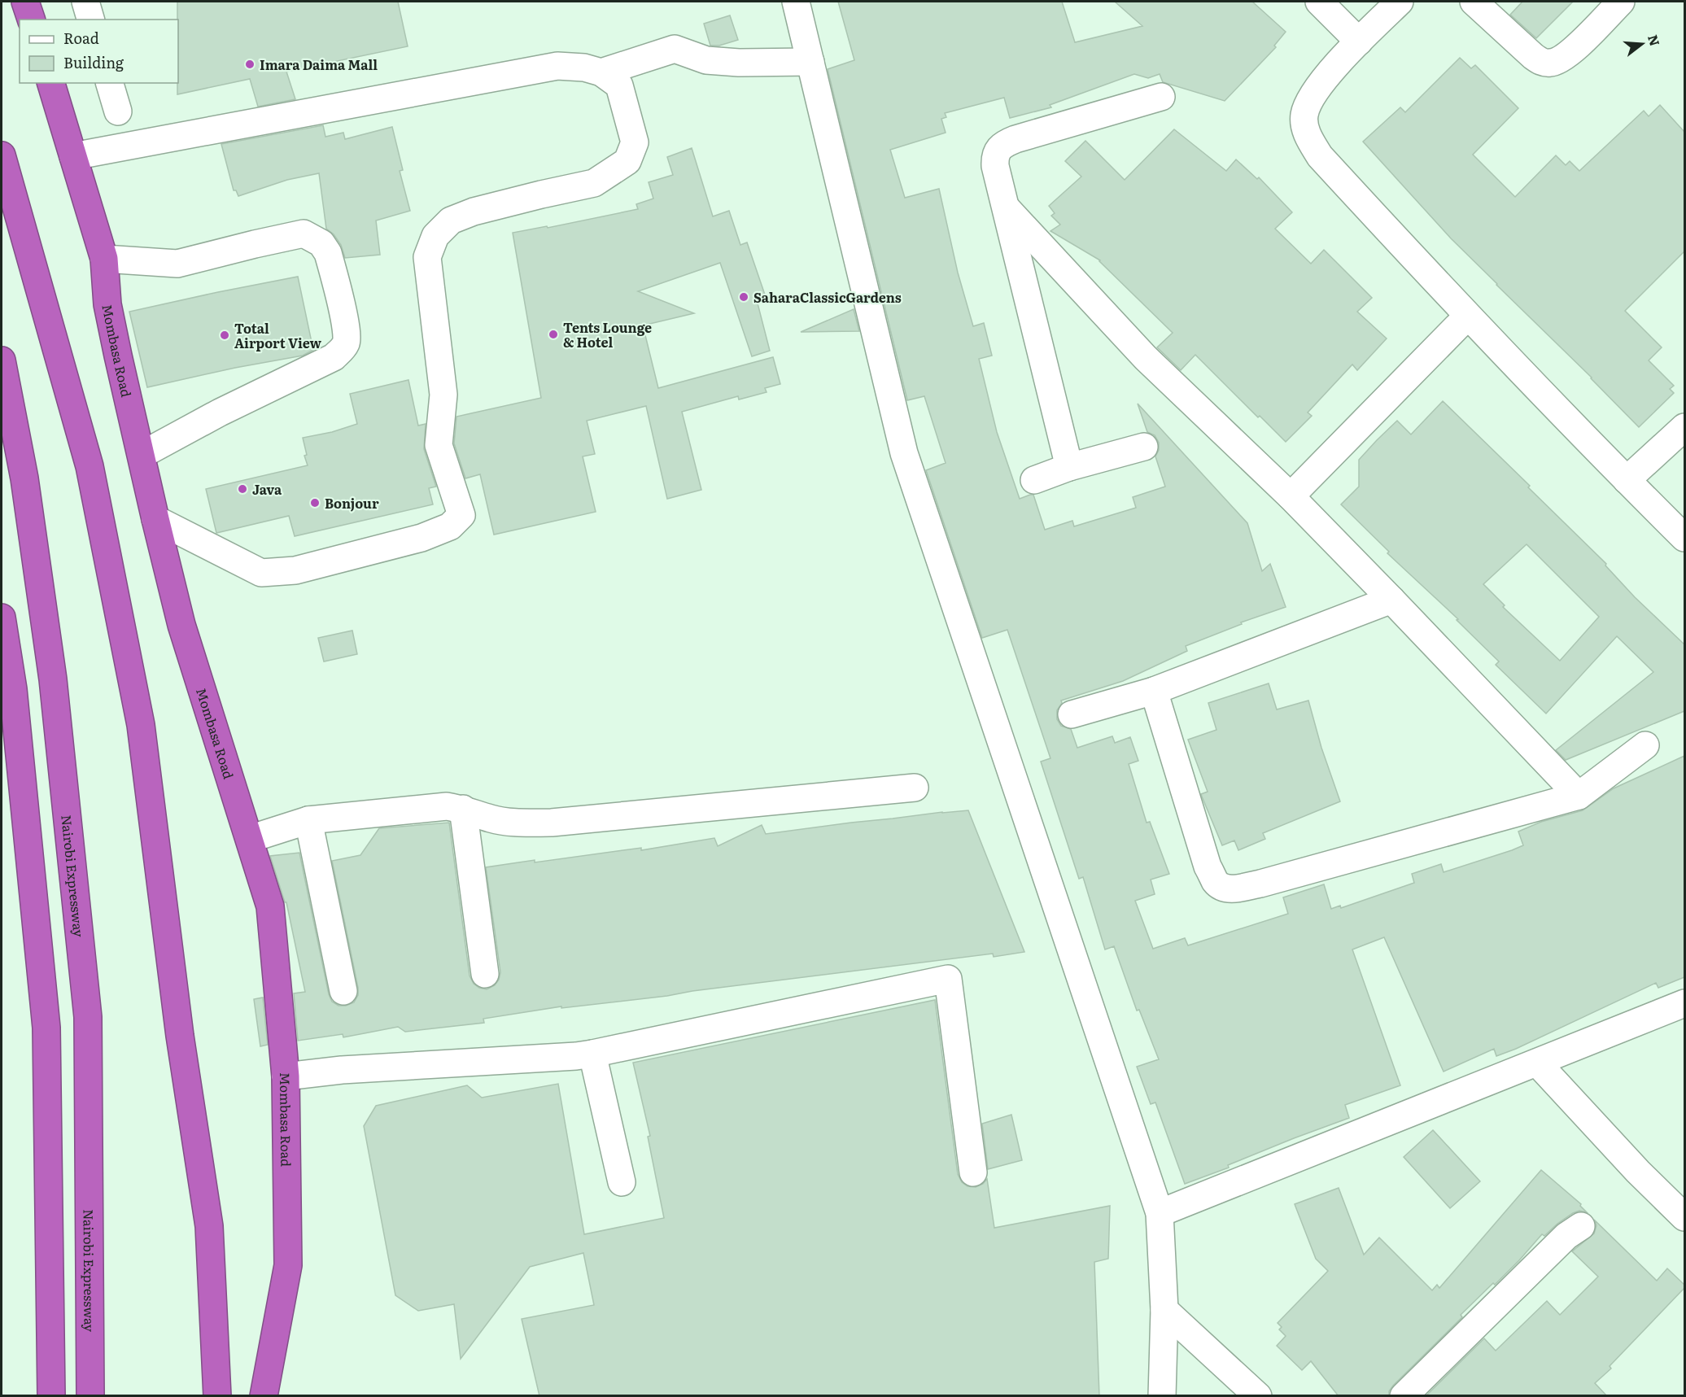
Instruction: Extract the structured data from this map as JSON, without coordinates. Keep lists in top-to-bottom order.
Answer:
{
  "streets": {
    "highway": ["Mombasa Road", "Nairobi Expressway"]
  },
  "places": [
    "Imara Daima Mall",
    "SaharaClassicGardens",
    "Tents Lounge & Hotel",
    "Total Airport View",
    "Java",
    "Bonjour"
  ],
  "legend": ["Road", "Building"],
  "north": "right"
}
